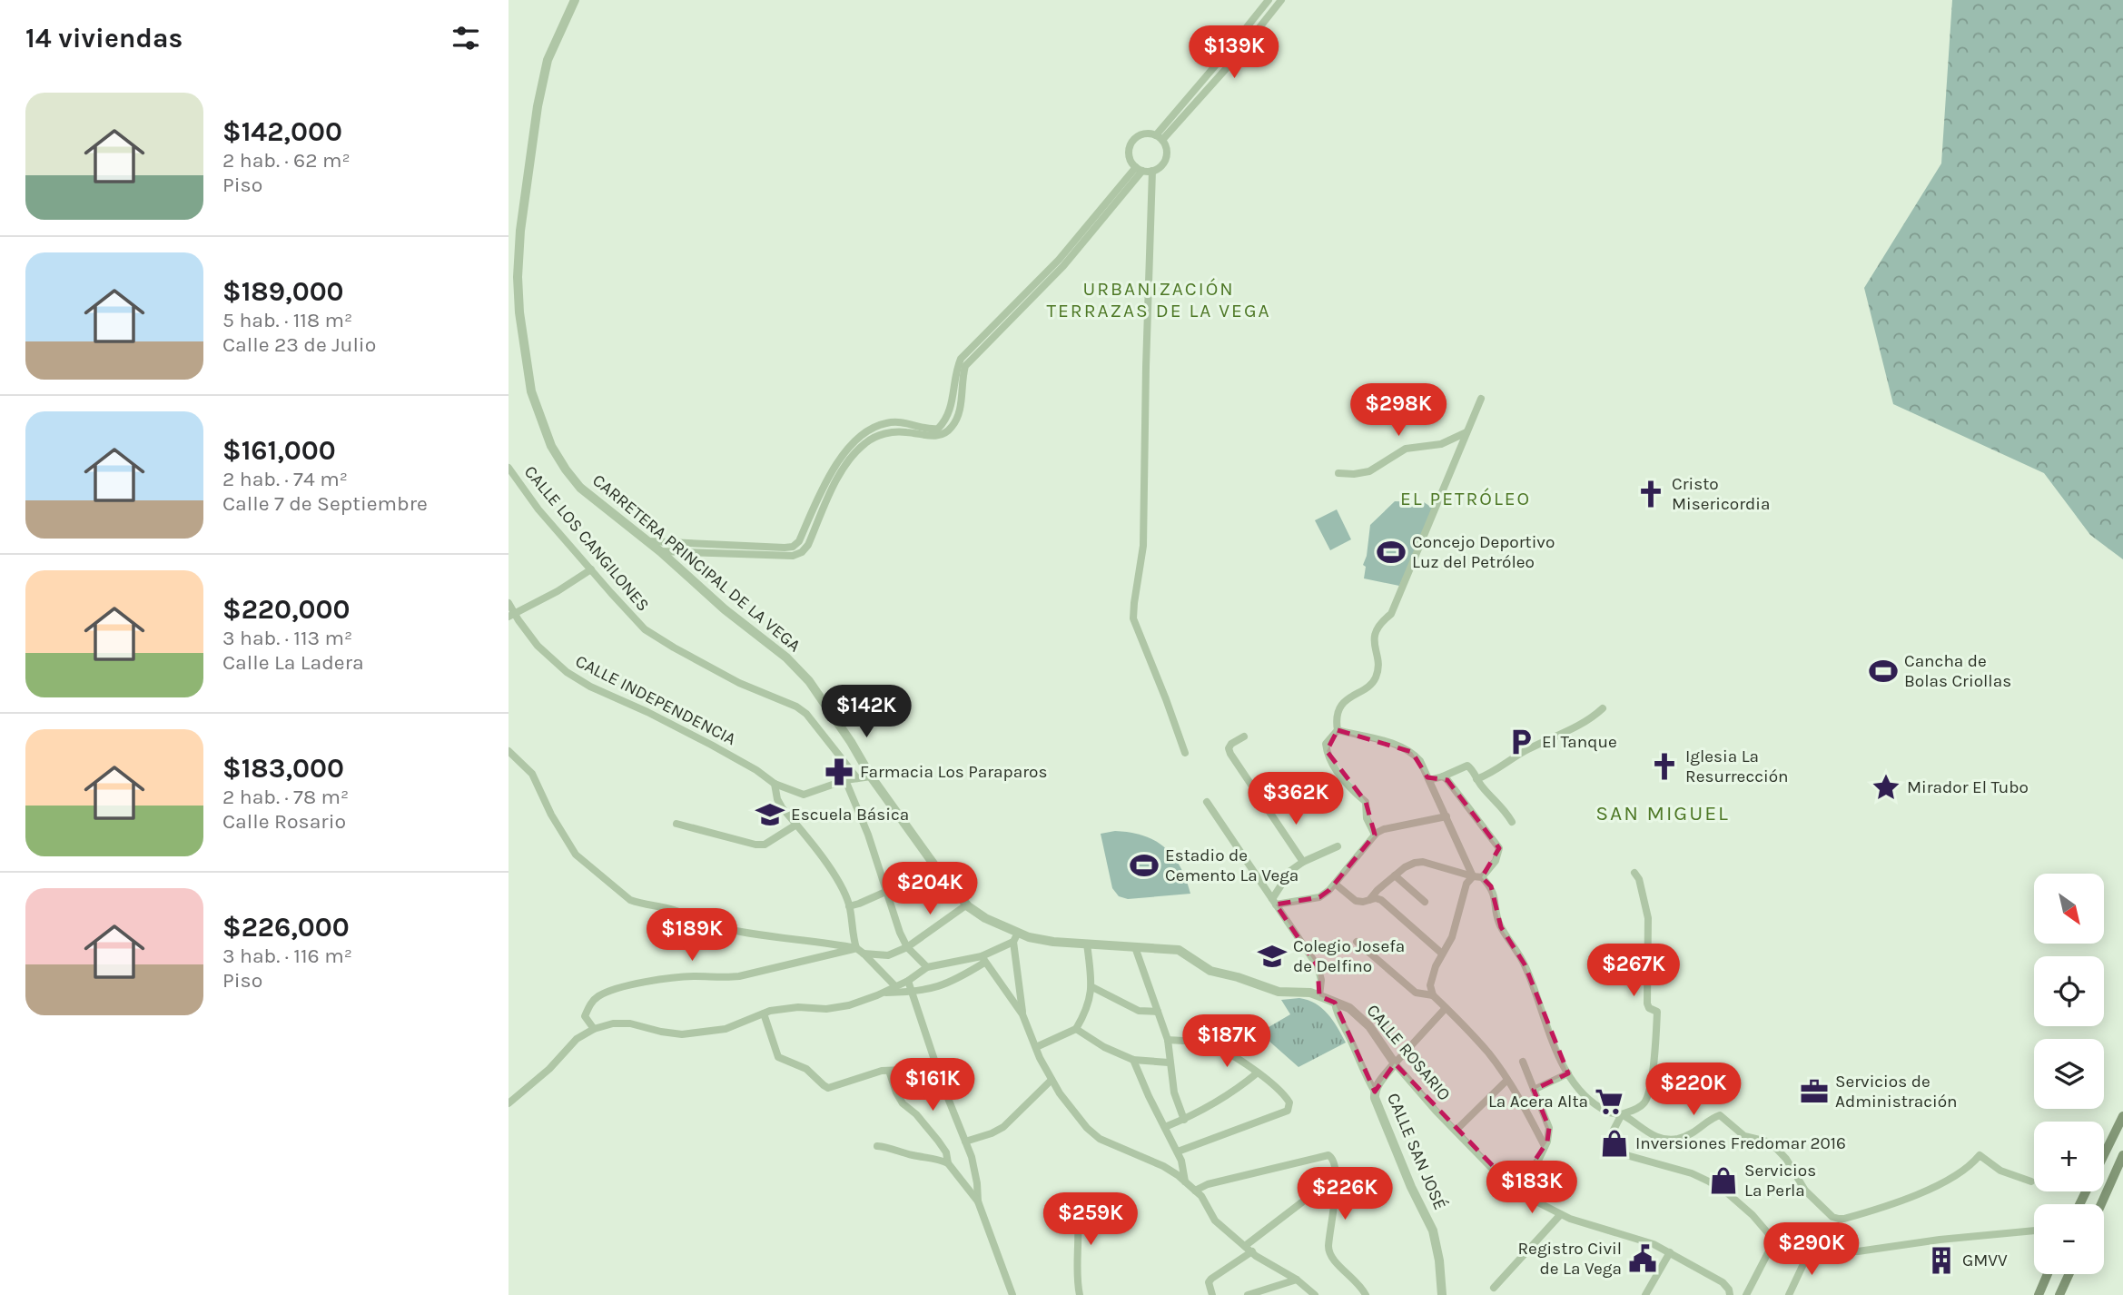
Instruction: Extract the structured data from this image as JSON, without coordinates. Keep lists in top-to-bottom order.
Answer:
{
  "streets": {
    "street": [
      "CALLE LOS CANGILONES",
      "CARRETERA PRINCIPAL DE LA VEGA",
      "CALLE INDEPENDENCIA",
      "CALLE ROSARIO",
      "CALLE SAN JOSÉ"
    ]
  },
  "crossings": [
    ["CALLE LOS CANGILONES", "CALLE INDEPENDENCIA"],
    ["CARRETERA PRINCIPAL DE LA VEGA", "CALLE INDEPENDENCIA"],
    ["CARRETERA PRINCIPAL DE LA VEGA", "CALLE ROSARIO"],
    ["CALLE ROSARIO", "CALLE SAN JOSÉ"]
  ],
  "districts": ["URBANIZACIÓN TERRAZAS DE LA VEGA", "EL PETRÓLEO", "SAN MIGUEL"],
  "places": {
    "church": ["Cristo Misericordia", "Iglesia La Resurrección"],
    "sports": ["Concejo Deportivo Luz del Petróleo", "Cancha de Bolas Criollas", "Estadio de Cemento La Vega"],
    "parking": ["El Tanque"],
    "pharmacy": ["Farmacia Los Paraparos"],
    "place": ["Mirador El Tubo"],
    "school or university": ["Escuela Básica", "Colegio Josefa de Delfino"],
    "office": ["Servicios de Administración"],
    "supermarket": ["La Acera Alta"],
    "shop": ["Inversiones Fredomar 2016", "Servicios La Perla"],
    "public building": ["Registro Civil de La Vega"],
    "building": ["GMVV"]
  },
  "north": "bottom right",
  "page": {
    "heading": "14 viviendas",
    "price": [
      "$139K",
      "$298K",
      "$142K",
      "$362K",
      "$204K",
      "$189K",
      "$267K",
      "$187K",
      "$161K",
      "$220K",
      "$183K",
      "$226K",
      "$259K",
      "$290K"
    ],
    "list": [
      {
        "name": "$142,000",
        "note": "2 hab. · 62 m² · Piso"
      },
      {
        "name": "$189,000",
        "note": "5 hab. · 118 m² · Calle 23 de Julio"
      },
      {
        "name": "$161,000",
        "note": "2 hab. · 74 m² · Calle 7 de Septiembre"
      },
      {
        "name": "$220,000",
        "note": "3 hab. · 113 m² · Calle La Ladera"
      },
      {
        "name": "$183,000",
        "note": "2 hab. · 78 m² · Calle Rosario"
      },
      {
        "name": "$226,000",
        "note": "3 hab. · 116 m² · Piso"
      }
    ],
    "map_buttons": ["+", "−"]
  }
}
